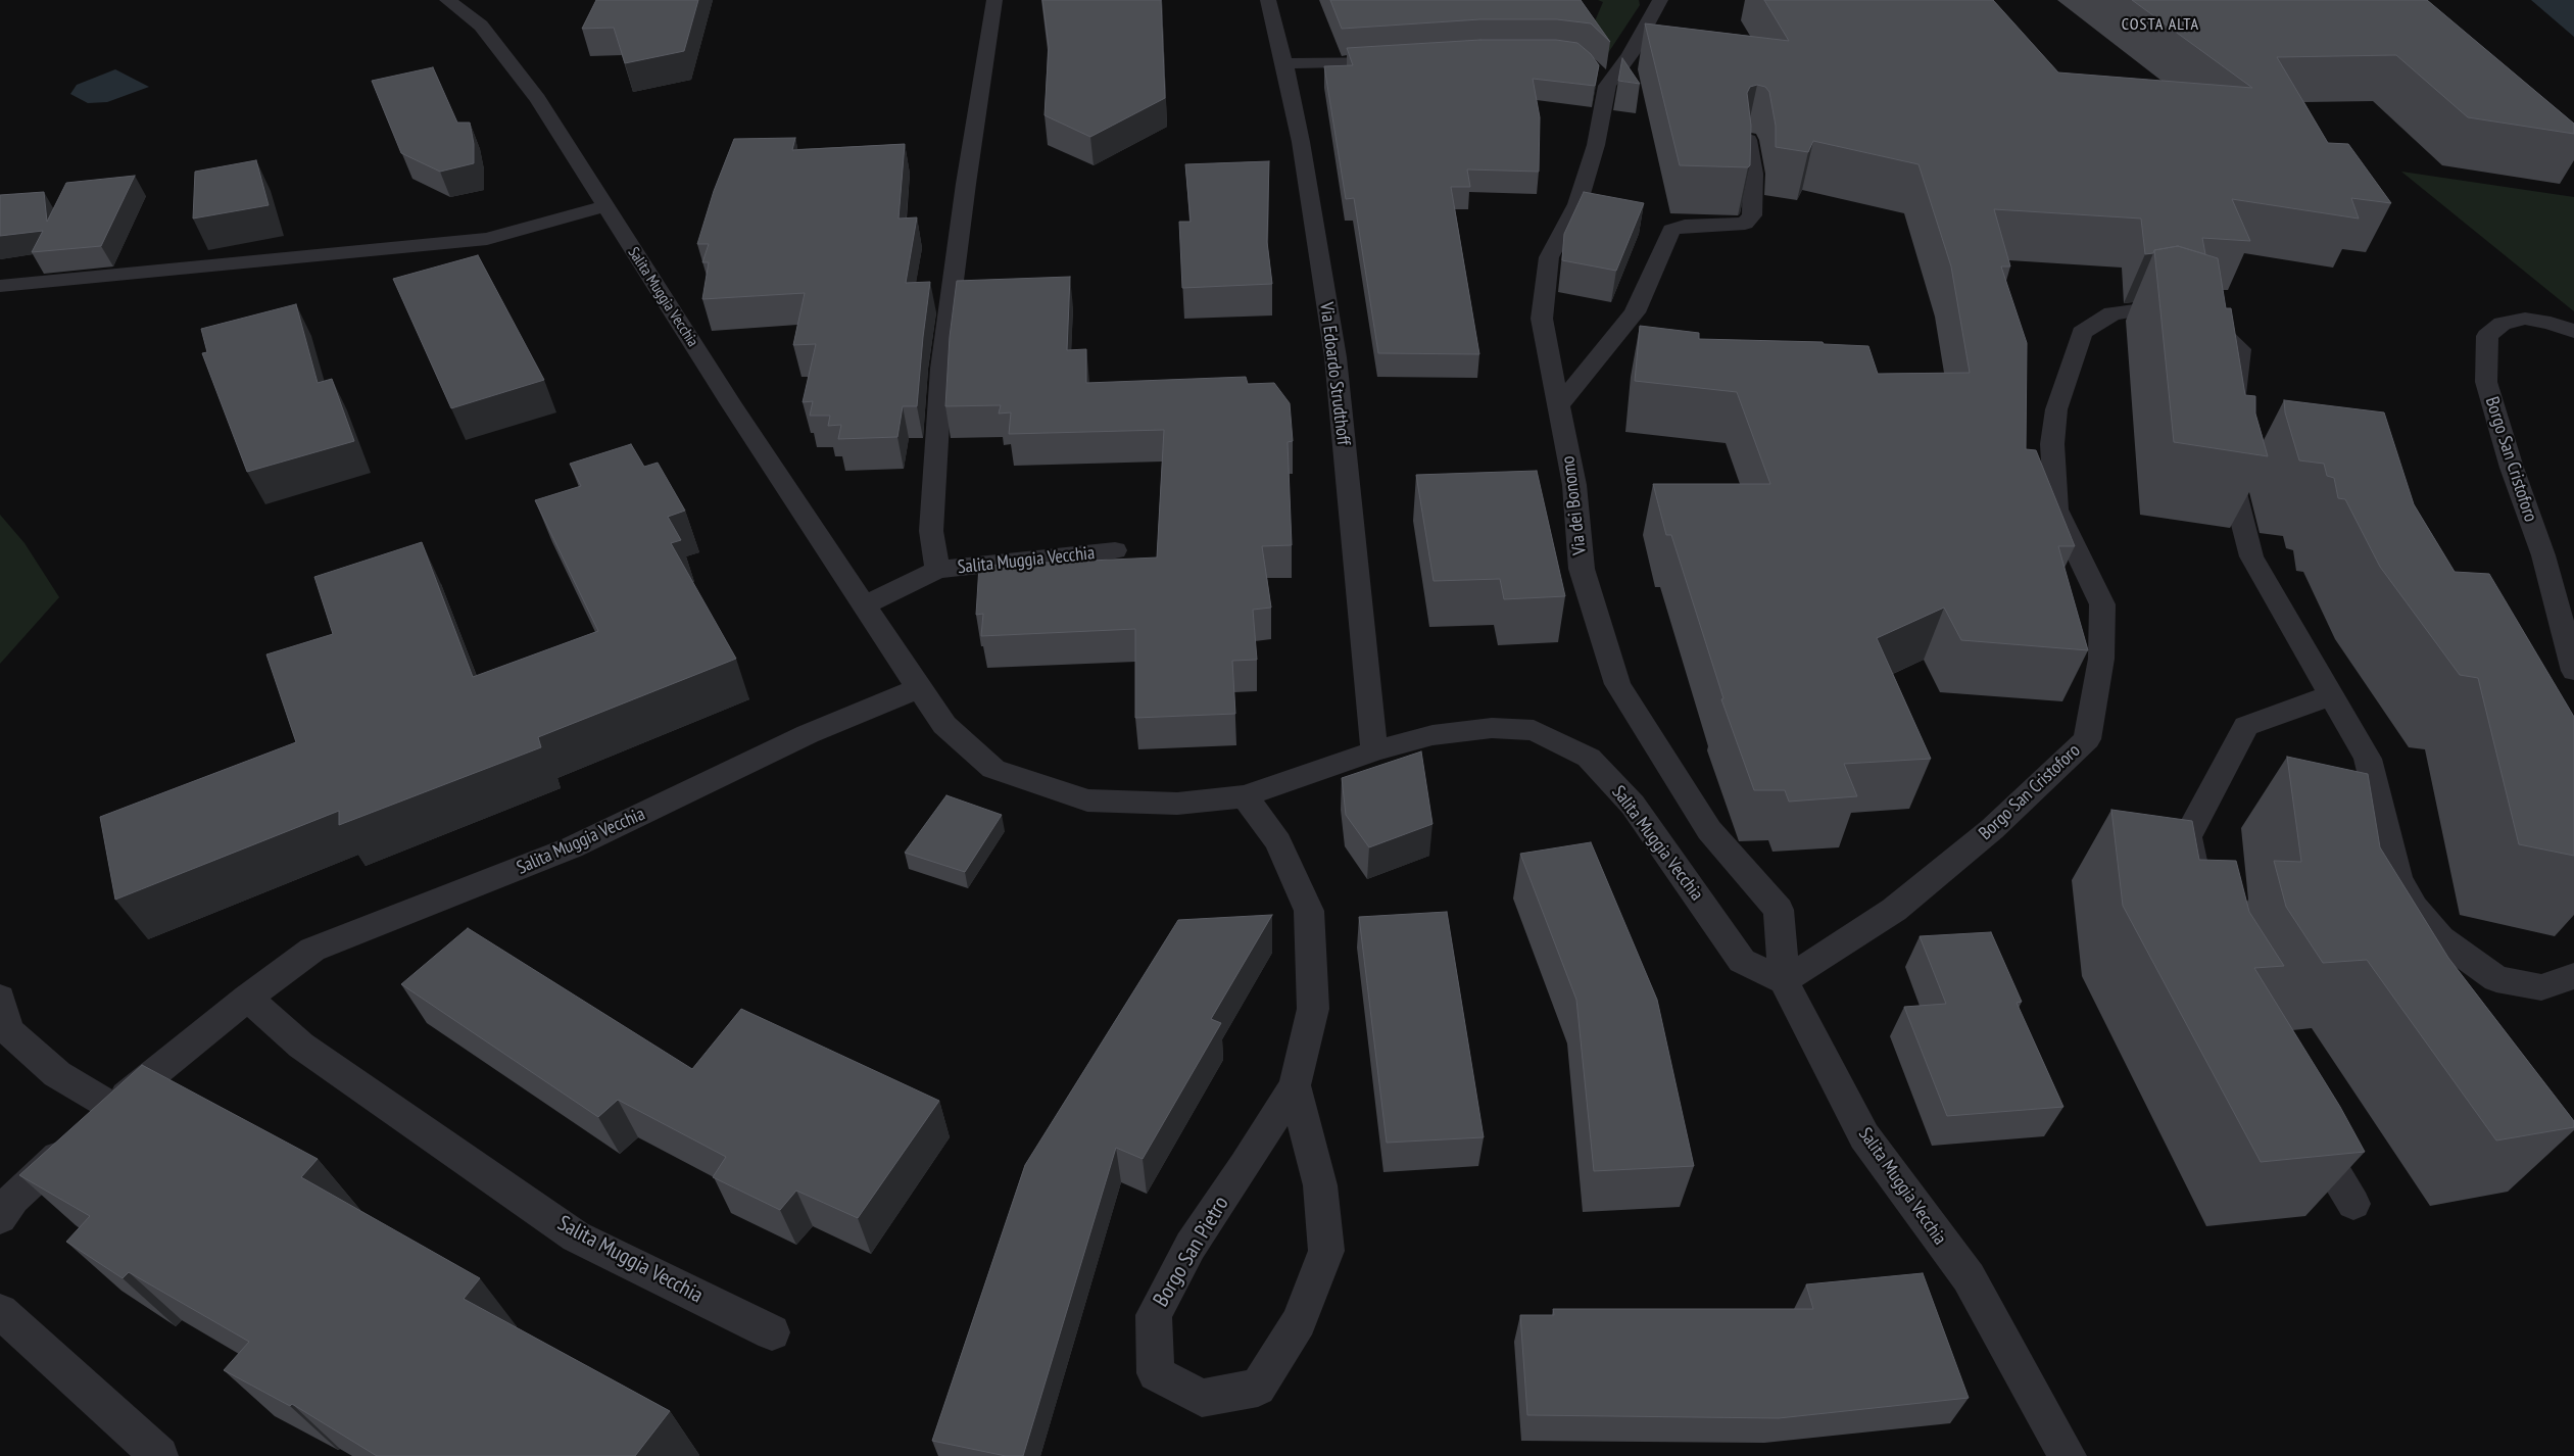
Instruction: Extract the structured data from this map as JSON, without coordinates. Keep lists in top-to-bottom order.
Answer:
{
  "streets": {
    "street": [
      "Salita Muggia Vecchia",
      "Via Edoardo Strudthoff",
      "Borgo San Cristoforo",
      "Via dei Bonomo",
      "Borgo San Pietro"
    ]
  },
  "crossings": [
    ["Salita Muggia Vecchia", "Via Edoardo Strudthoff"],
    ["Salita Muggia Vecchia", "Borgo San Cristoforo"],
    ["Salita Muggia Vecchia", "Via dei Bonomo"],
    ["Salita Muggia Vecchia", "Borgo San Pietro"],
    ["Borgo San Cristoforo", "Via dei Bonomo"]
  ],
  "districts": ["COSTA ALTA"]
}
